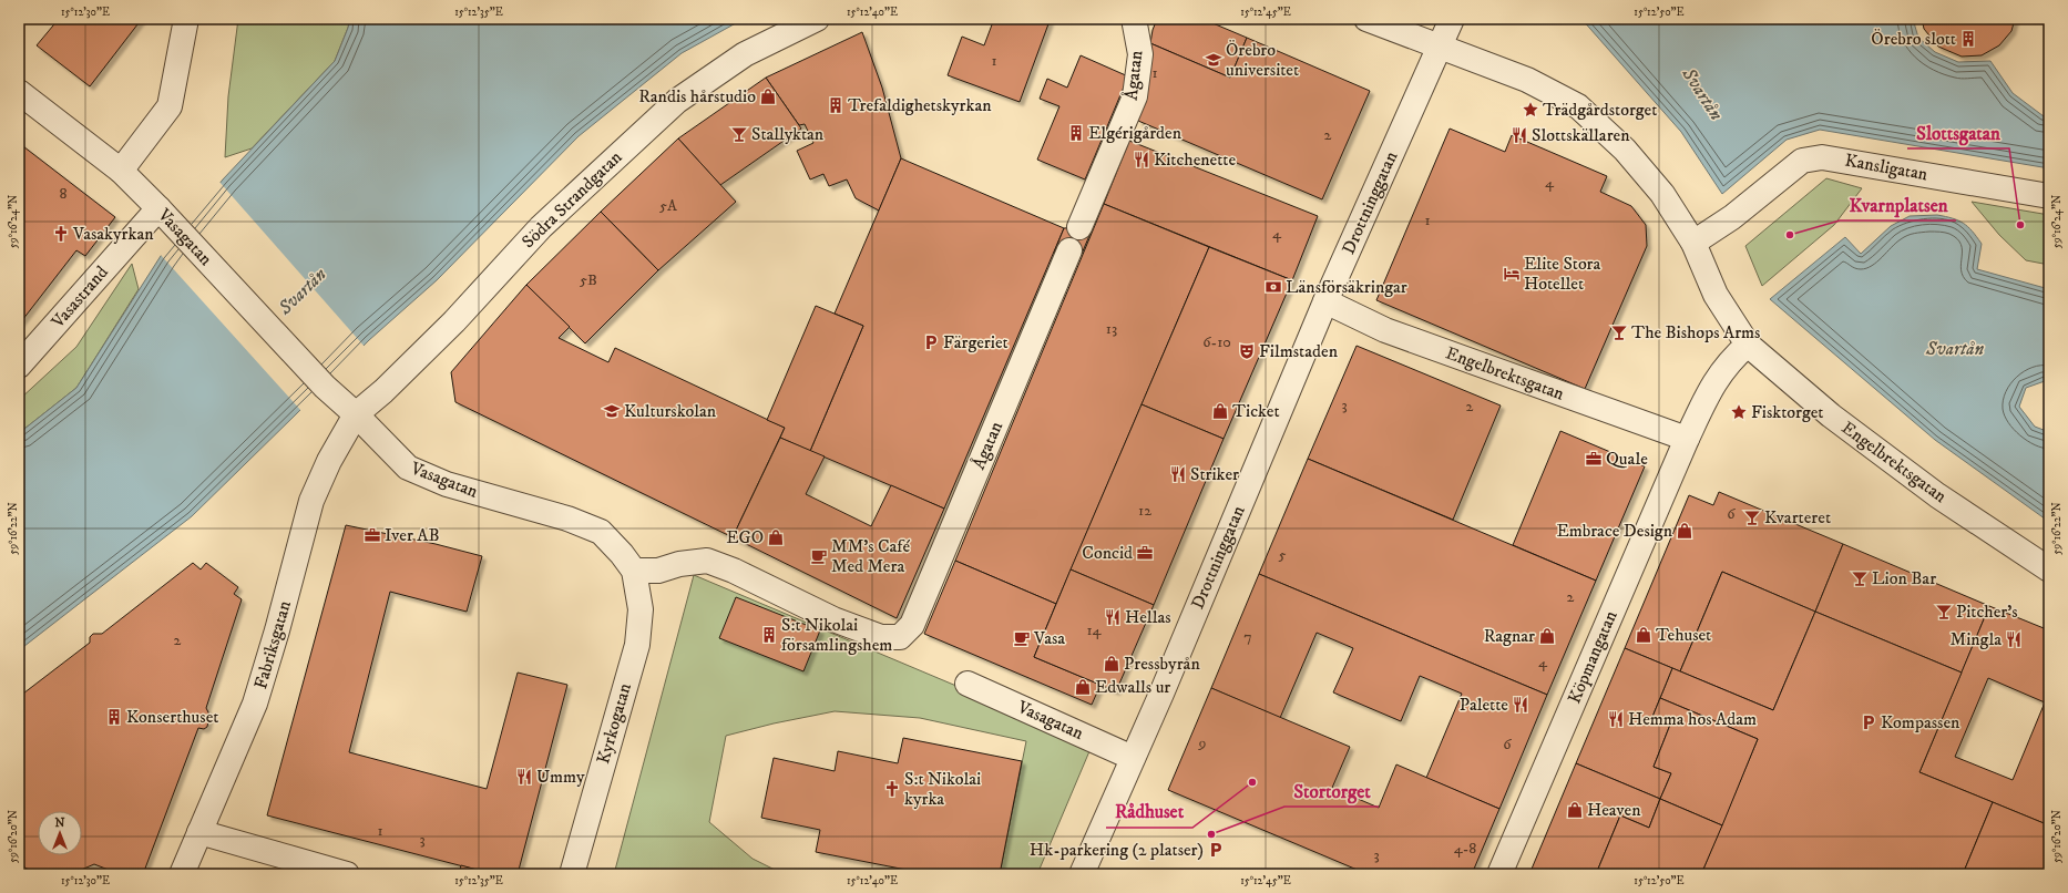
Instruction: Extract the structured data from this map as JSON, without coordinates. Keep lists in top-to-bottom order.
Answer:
{
  "streets": {
    "street": [
      "Ågatan",
      "Kansligatan",
      "Södra Strandgatan",
      "Drottninggatan",
      "Vasagatan",
      "Vasastrand",
      "Engelbrektsgatan",
      "Fabriksgatan",
      "Köpmangatan",
      "Kyrkogatan"
    ]
  },
  "crossings": [
    ["Ågatan", "Vasagatan"],
    ["Ågatan", "Kyrkogatan"],
    ["Södra Strandgatan", "Vasagatan"],
    ["Södra Strandgatan", "Fabriksgatan"],
    ["Drottninggatan", "Vasagatan"],
    ["Drottninggatan", "Engelbrektsgatan"],
    ["Vasagatan", "Vasastrand"],
    ["Vasagatan", "Fabriksgatan"],
    ["Vasagatan", "Kyrkogatan"],
    ["Engelbrektsgatan", "Köpmangatan"]
  ],
  "water": ["Svartån"],
  "places": {
    "building": [
      "Örebro slott",
      "Trefaldighetskyrkan",
      "Elgérigården",
      "S:t Nikolai församlingshem",
      "Konserthuset"
    ],
    "school or university": ["Örebro universitet", "Kulturskolan"],
    "shop": [
      "Randis hårstudio",
      "Ticket",
      "Embrace Design",
      "EGO",
      "Tehuset",
      "Ragnar",
      "Pressbyrån",
      "Edwalls ur",
      "Heaven"
    ],
    "place": ["Trädgårdstorget", "Fisktorget"],
    "bar": [
      "Stallyktan",
      "The Bishops Arms",
      "Kvarteret",
      "Lion Bar",
      "Pitcher's"
    ],
    "restaurant": [
      "Slottskällaren",
      "Kitchenette",
      "Striker",
      "Hellas",
      "Mingla",
      "Palette",
      "Hemma hos Adam",
      "Ummy"
    ],
    "other": [
      "Slottsgatan",
      "Kvarnplatsen",
      "Rådhuset",
      "Stortorget"
    ],
    "church": ["Vasakyrkan", "S:t Nikolai kyrka"],
    "hotel": ["Elite Stora Hotellet"],
    "bank": ["Länsförsäkringar"],
    "parking": ["Färgeriet", "Kompassen", "Hk-parkering (2 platser)"],
    "theatre": ["Filmstaden"],
    "office": ["Quale", "Iver AB", "Concid"],
    "cafe": ["MM's Café Med Mera", "Vasa"]
  },
  "house_numbers": [
    "1",
    "1",
    "2",
    "4",
    "8",
    "5A",
    "1",
    "4",
    "5B",
    "13",
    "6-10",
    "3",
    "2",
    "12",
    "6",
    "5",
    "2",
    "14",
    "7",
    "2",
    "4",
    "9",
    "6",
    "1",
    "3",
    "4-8",
    "3"
  ],
  "north": "top",
  "coordinates": [
    "15°12'30\"E",
    "15°12'35\"E",
    "15°12'40\"E",
    "15°12'45\"E",
    "15°12'50\"E",
    "59°16'24\"N",
    "59°16'22\"N",
    "59°16'20\"N"
  ]
}
